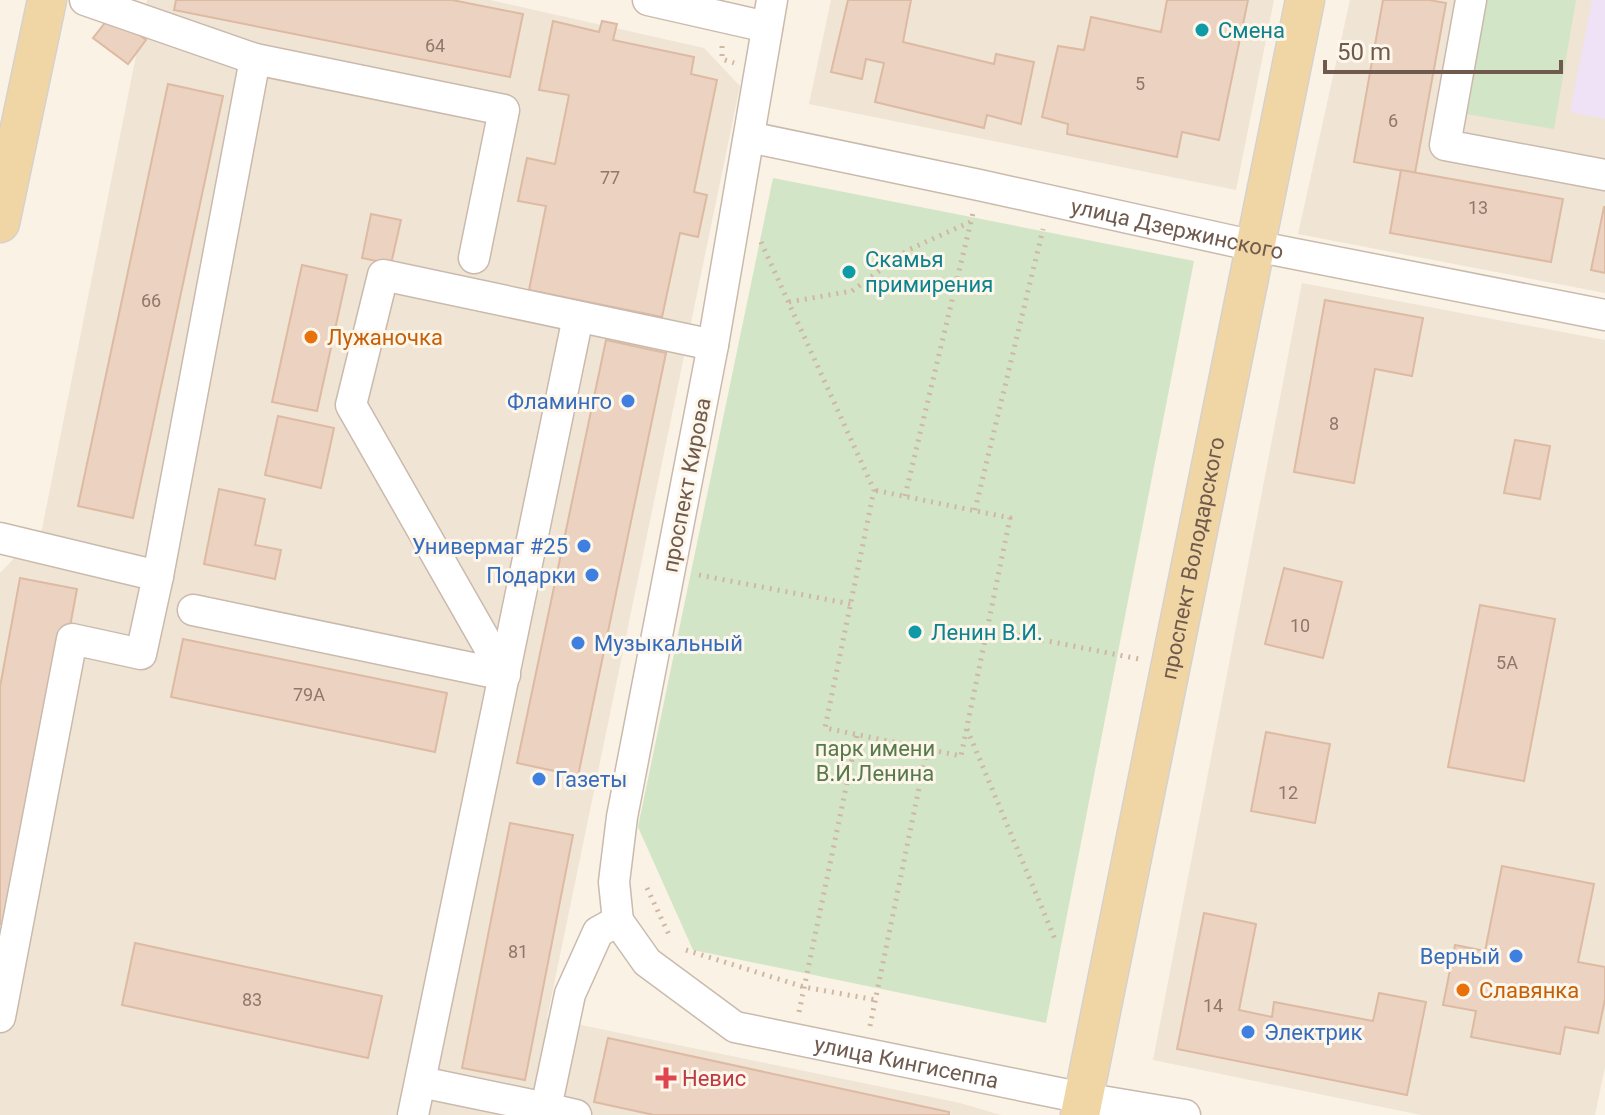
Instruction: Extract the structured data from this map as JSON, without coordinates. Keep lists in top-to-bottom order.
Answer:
{
  "streets": {
    "main road": ["проспект Володарского"],
    "street": ["улица Дзержинского", "проспект Кирова", "улица Кингисеппа"]
  },
  "crossings": [
    ["улица Дзержинского", "проспект Кирова"],
    ["улица Дзержинского", "проспект Володарского"],
    ["проспект Кирова", "улица Кингисеппа"],
    ["проспект Володарского", "улица Кингисеппа"]
  ],
  "parks": ["парк имени В.И.Ленина"],
  "places": {
    "other": [
      "Смена",
      "Скамья примирения",
      "Лужаночка",
      "Фламинго",
      "Универмаг #25",
      "Подарки",
      "Ленин В.И.",
      "Музыкальный",
      "Газеты",
      "Верный",
      "Славянка",
      "Электрик"
    ],
    "health": ["Невис"]
  },
  "house_numbers": [
    "64",
    "5",
    "6",
    "77",
    "13",
    "66",
    "8",
    "10",
    "5А",
    "79А",
    "12",
    "81",
    "83",
    "14"
  ],
  "scale_bar": "50 m"
}
